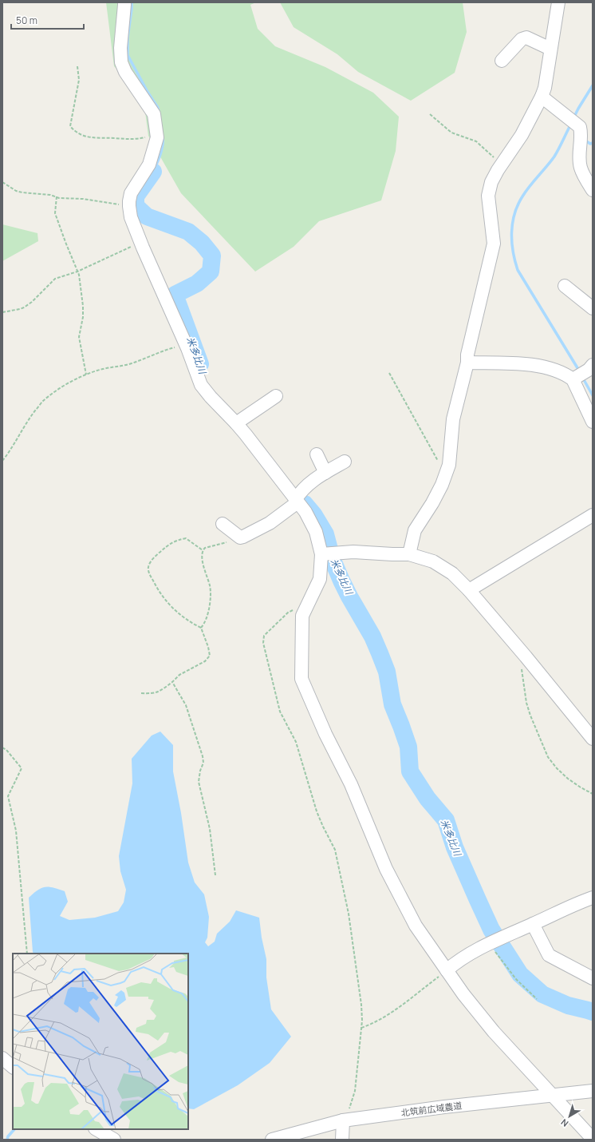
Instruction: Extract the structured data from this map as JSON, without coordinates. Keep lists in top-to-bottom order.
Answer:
{
  "streets": {
    "street": ["北筑前広域農道"]
  },
  "water": ["米多比川"],
  "scale_bar": "50 m",
  "north": "bottom left"
}
